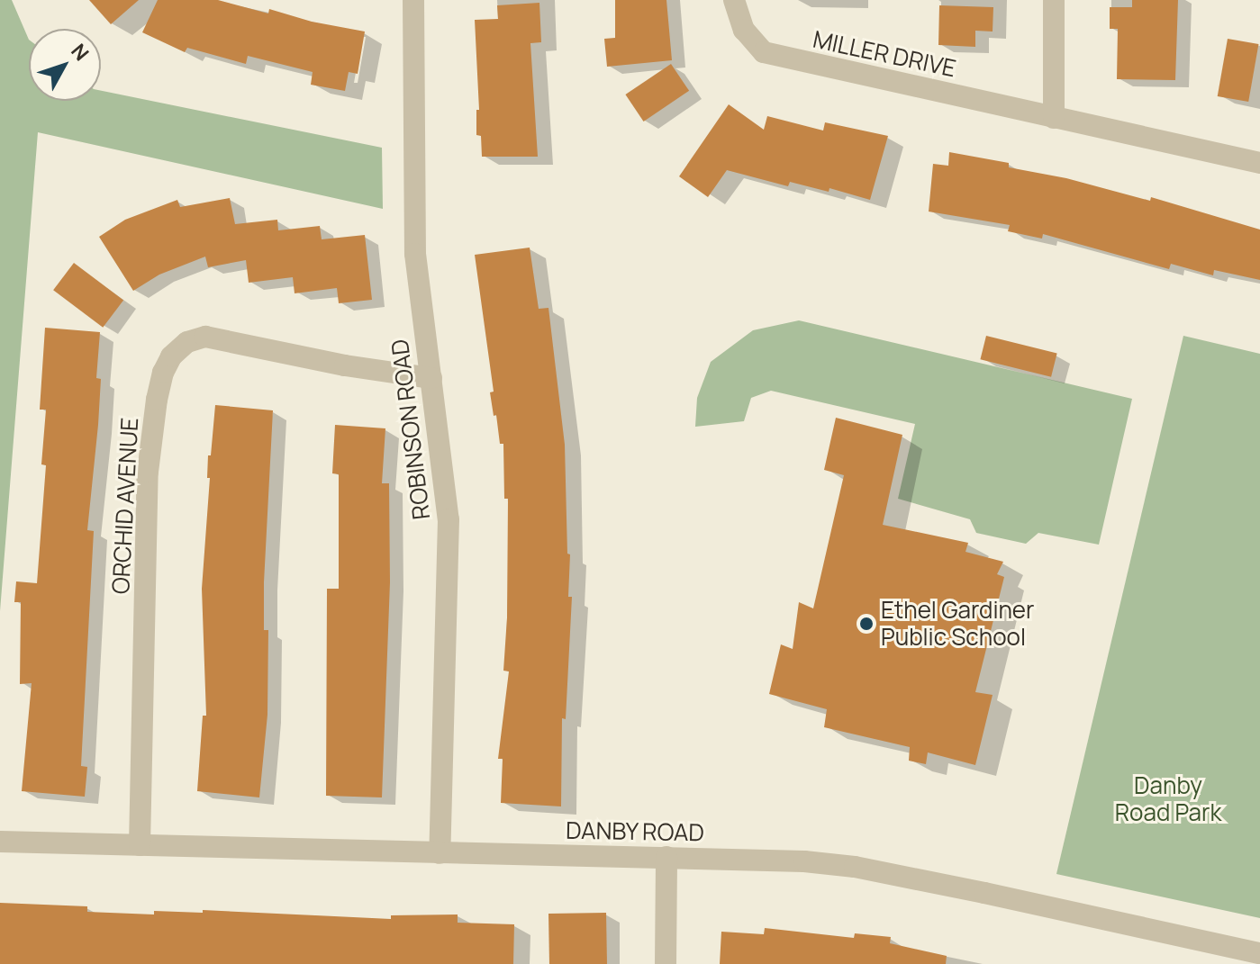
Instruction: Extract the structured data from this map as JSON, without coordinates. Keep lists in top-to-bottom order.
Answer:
{
  "streets": {
    "street": [
      "MILLER DRIVE",
      "ROBINSON ROAD",
      "ORCHID AVENUE",
      "DANBY ROAD"
    ]
  },
  "crossings": [
    ["ROBINSON ROAD", "ORCHID AVENUE"],
    ["ROBINSON ROAD", "DANBY ROAD"],
    ["ORCHID AVENUE", "DANBY ROAD"]
  ],
  "parks": ["Danby Road Park"],
  "places": ["Ethel Gardiner Public School"],
  "north": "top right"
}
